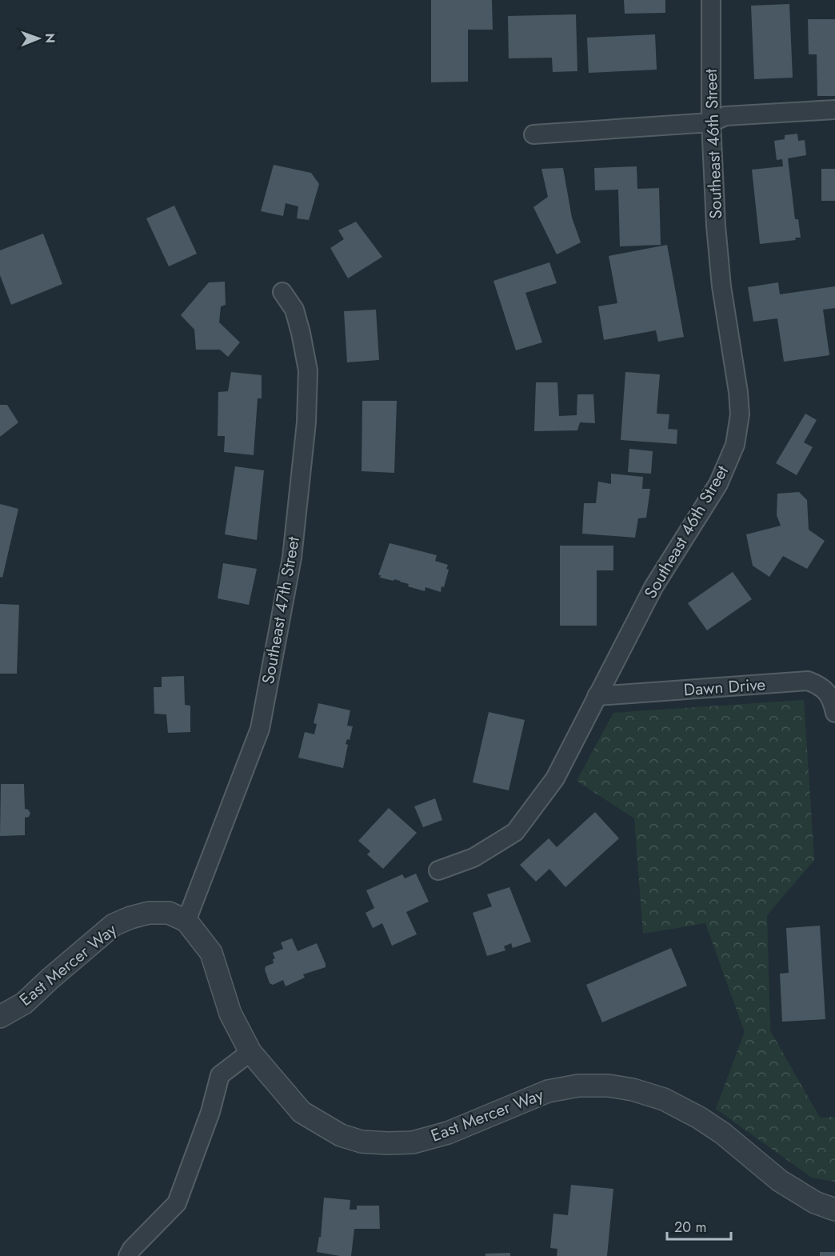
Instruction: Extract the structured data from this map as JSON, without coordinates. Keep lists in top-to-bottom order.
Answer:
{
  "streets": {
    "street": [
      "Southeast 46th Street",
      "Southeast 47th Street",
      "Dawn Drive",
      "East Mercer Way"
    ]
  },
  "crossings": [
    ["Southeast 46th Street", "Dawn Drive"],
    ["Southeast 47th Street", "East Mercer Way"]
  ],
  "scale_bar": "20 m",
  "north": "right"
}
